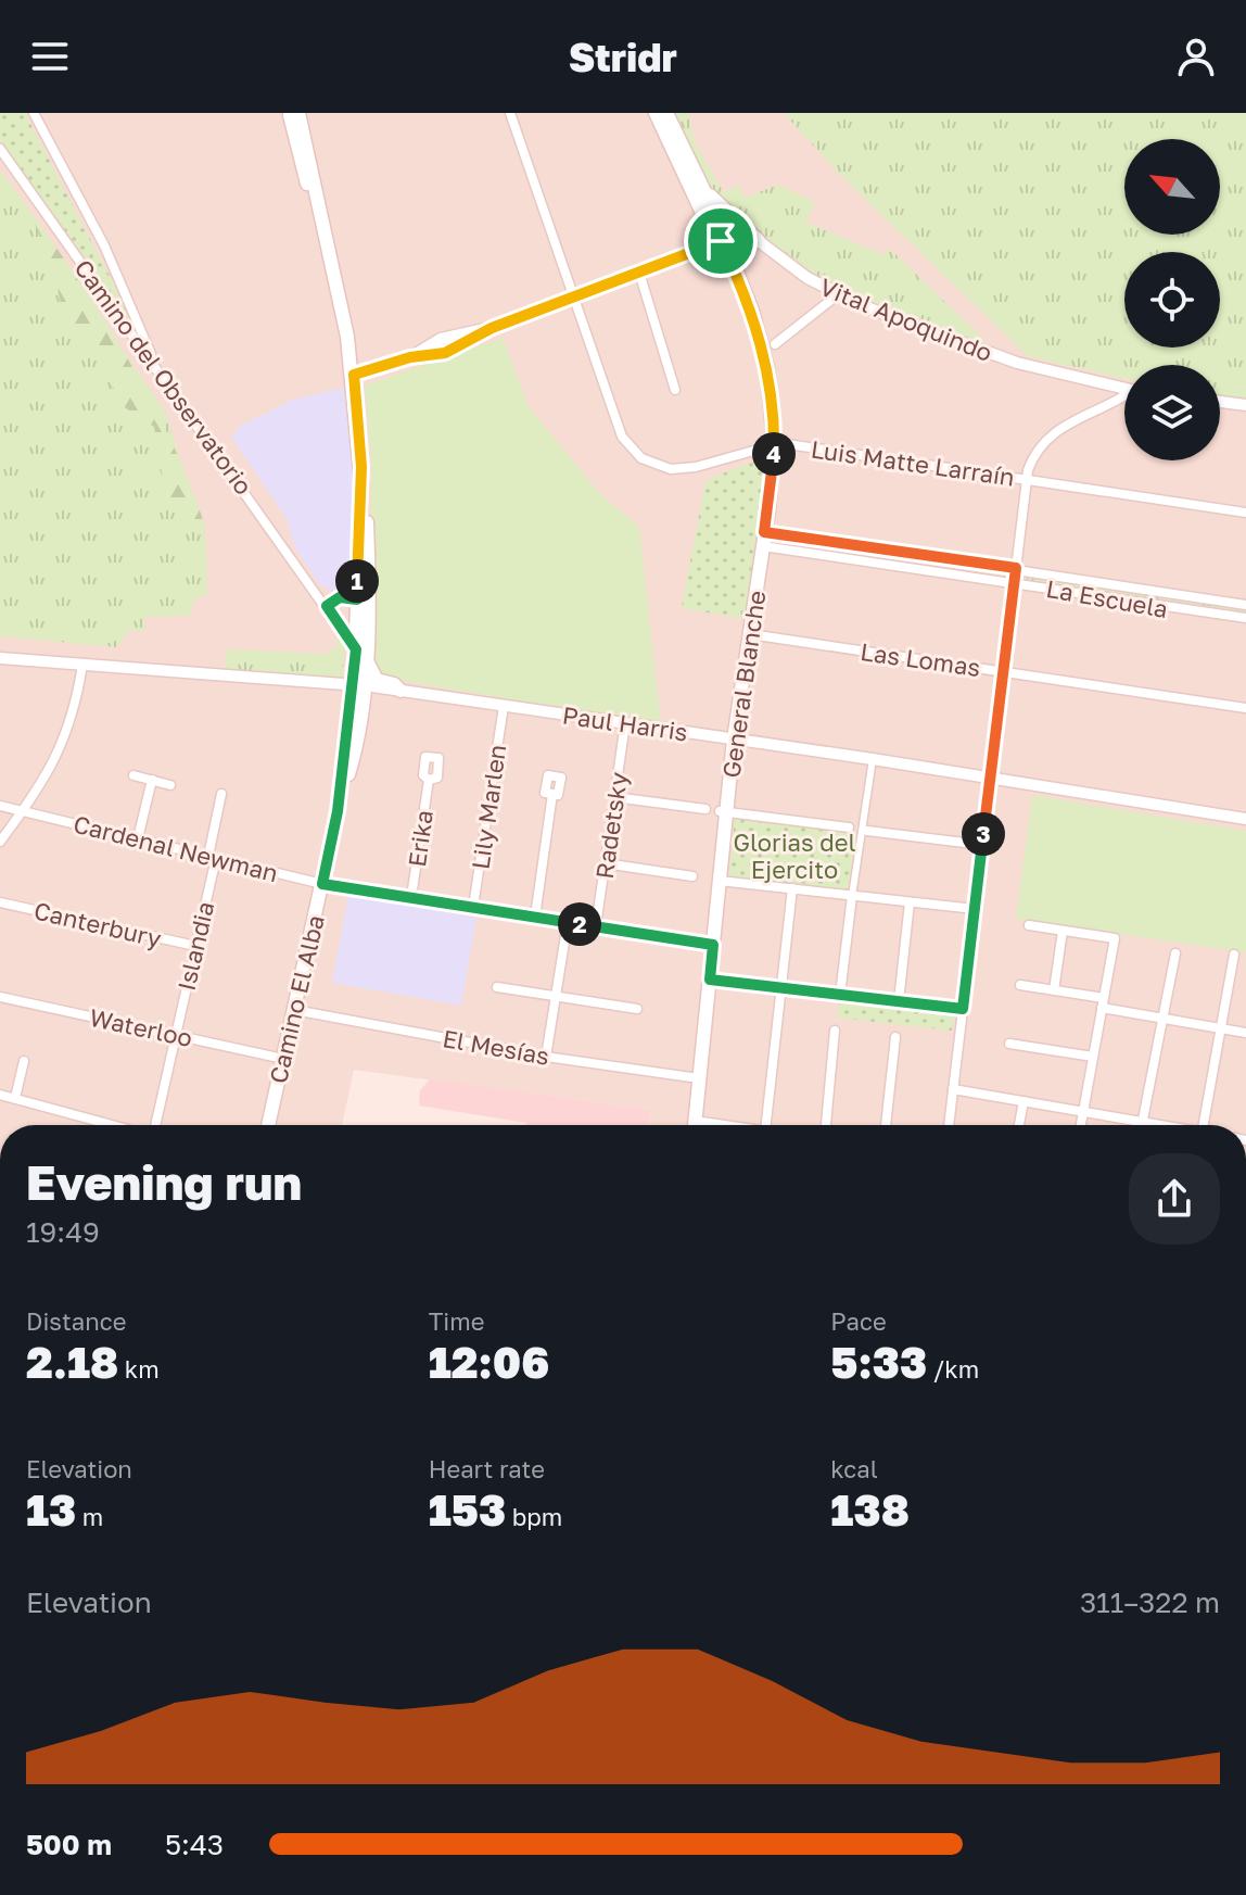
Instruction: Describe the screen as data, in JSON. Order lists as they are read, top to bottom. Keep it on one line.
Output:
{"streets":{"main road":["General Blanche","Camino El Alba"],"street":["Vital Apoquindo","Camino del Observatorio","Luis Matte Larraín","La Escuela","Las Lomas","Paul Harris","Lily Marlen","Radetsky","Erika","Cardenal Newman","Canterbury","Islandia","Waterloo","El Mesías"]},"crossings":[["Camino del Observatorio","Camino El Alba"],["Luis Matte Larraín","General Blanche"],["La Escuela","General Blanche"],["Las Lomas","General Blanche"],["General Blanche","Paul Harris"],["General Blanche","Cardenal Newman"],["General Blanche","El Mesías"],["Paul Harris","Lily Marlen"],["Paul Harris","Radetsky"],["Paul Harris","Camino El Alba"],["Lily Marlen","Cardenal Newman"],["Radetsky","Cardenal Newman"],["Erika","Cardenal Newman"],["Cardenal Newman","Islandia"],["Cardenal Newman","Camino El Alba"],["Canterbury","Islandia"],["Islandia","Waterloo"],["Camino El Alba","Waterloo"],["Camino El Alba","El Mesías"]],"parks":["Glorias del Ejercito"],"north":"top left","page":{"header":"Stridr","pins":["4","1","3","2"],"heading":["Evening run","19:49"],"stats":[["Distance","2.18 km"],["Time","12:06"],["Pace","5:33 /km"],["Elevation","13 m"],["Heart rate","153 bpm"],["kcal","138"]],"chart":["Elevation","311–322 m"],"list":[{"name":"500 m","note":"5:43"}]}}
